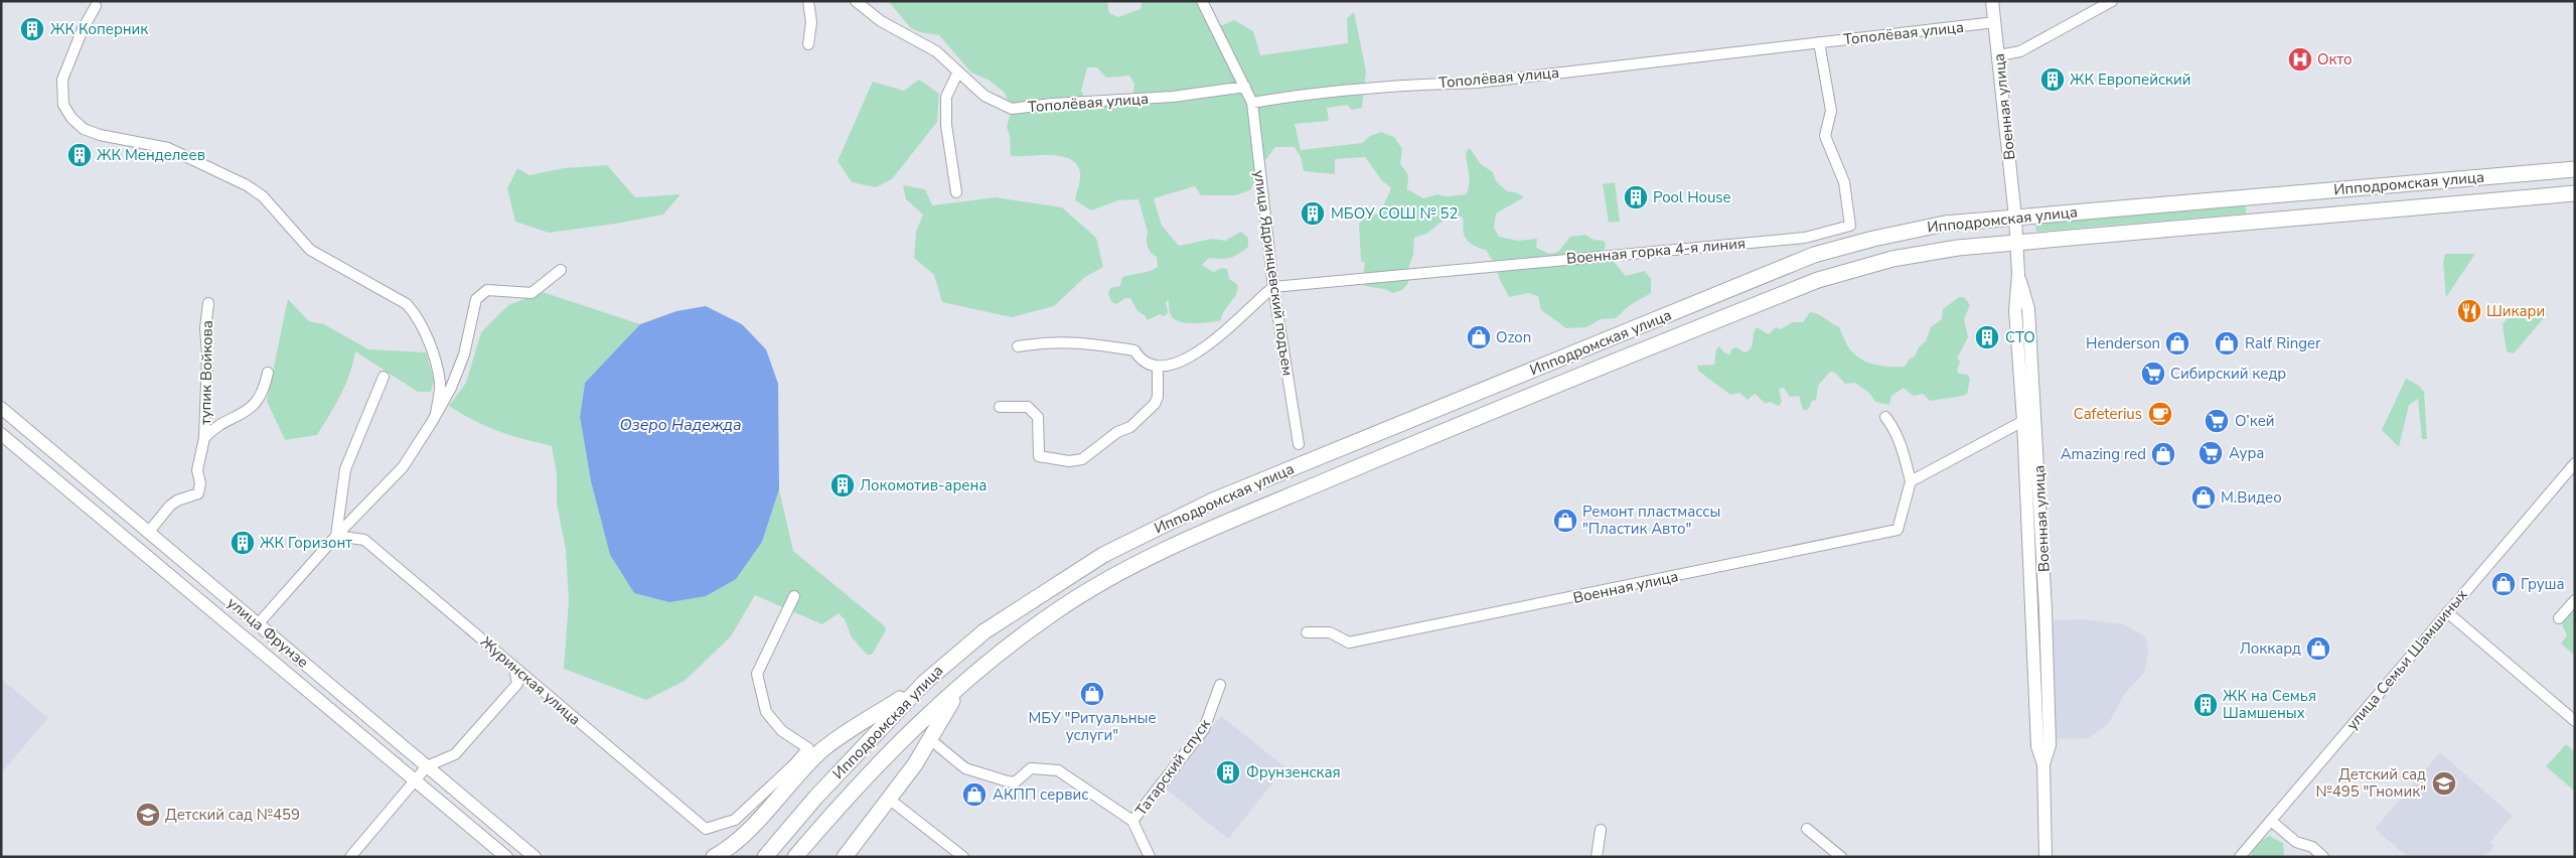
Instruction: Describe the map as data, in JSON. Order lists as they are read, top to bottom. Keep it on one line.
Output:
{"streets":{"highway":["Ипподромская улица"],"main road":["Военная улица","улица Фрунзе"],"street":["Тополёвая улица","Военная горка 4-я линия","улица Ядринцевский подъем","тупик Войкова","улица Семьи Шамшиных","Журинская улица","Татарский спуск"]},"crossings":[["Тополёвая улица","Военная улица"],["Тополёвая улица","Военная горка 4-я линия"],["Тополёвая улица","улица Ядринцевский подъем"],["Военная улица","Ипподромская улица"],["Военная горка 4-я линия","улица Ядринцевский подъем"]],"water":["Озеро Надежда"],"places":{"building":["ЖК Коперник","ЖК Европейский","ЖК Менделеев","Pool House","МБОУ СОШ № 52","СТО","Локомотив-арена","ЖК Горизонт","ЖК на Семья Шамшеных","Фрунзенская"],"hospital":["Окто"],"restaurant":["Шикари"],"shop":["Ozon","Henderson","Ralf Ringer","Amazing red","М.Видео","Ремонт пластмассы \"Пластик Авто\"","Груша","Локкард","МБУ \"Ритуальные услуги\"","АКПП сервис"],"supermarket":["Сибирский кедр","О’кей","Аура"],"cafe":["Cafeterius"],"school or university":["Детский сад №495 \"Гномик\"","Детский сад №459"]}}
